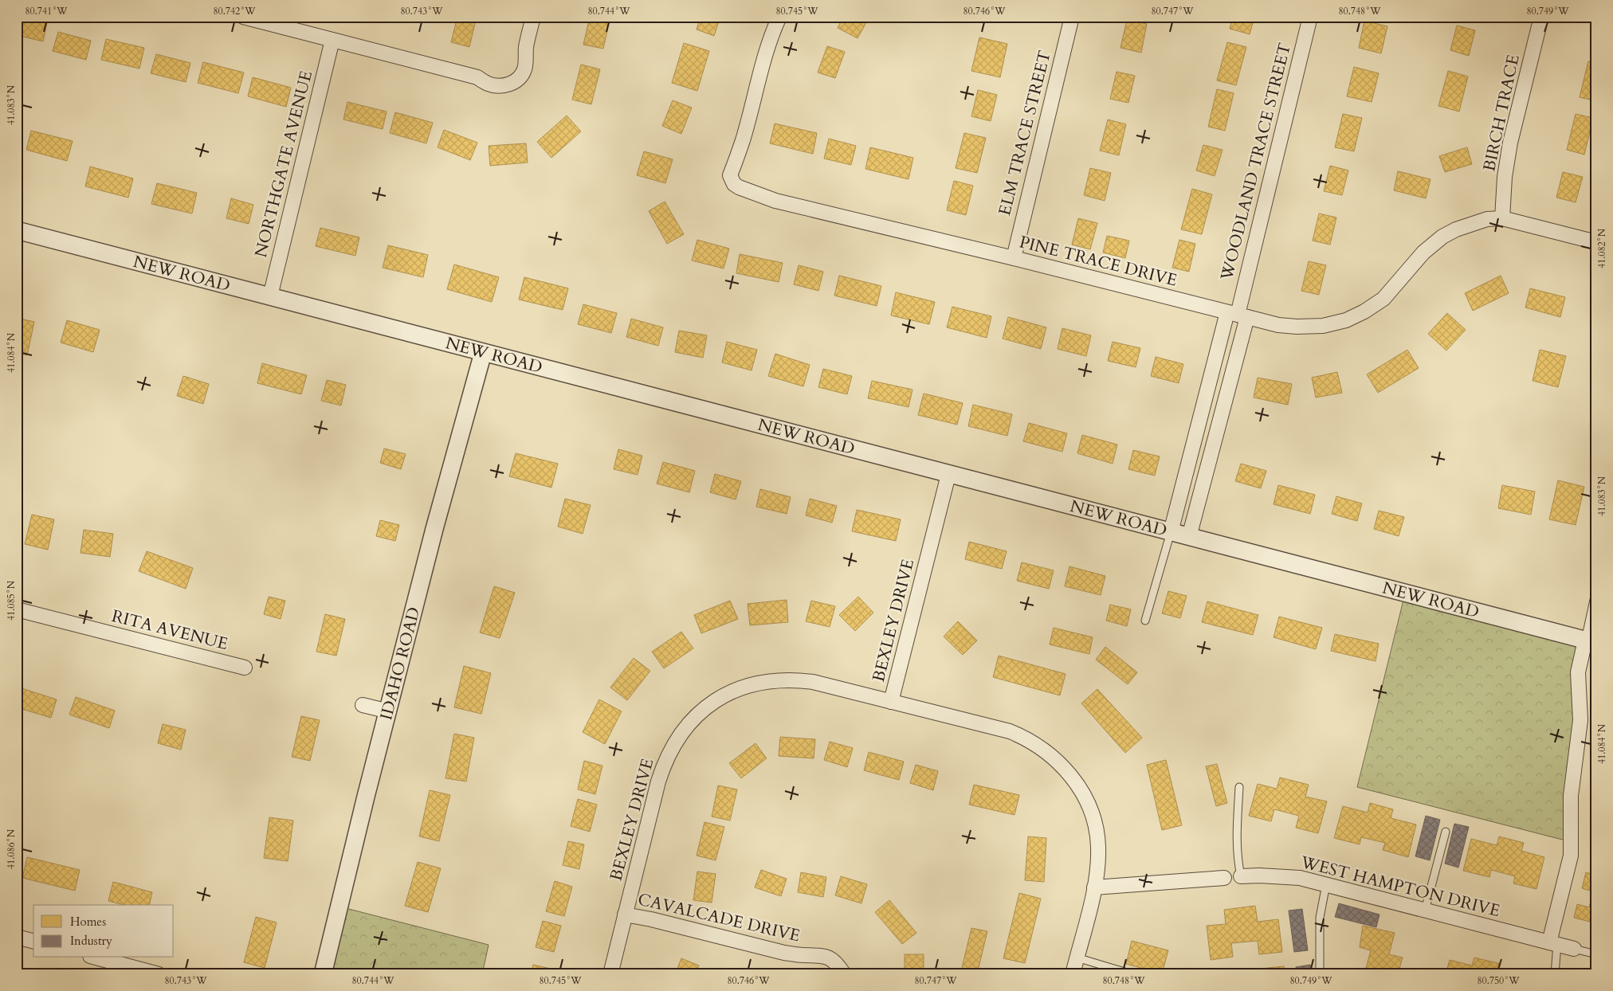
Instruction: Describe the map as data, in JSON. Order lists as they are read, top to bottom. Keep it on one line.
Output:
{"streets":{"street":["BIRCH TRACE","ELM TRACE STREET","WOODLAND TRACE STREET","NORTHGATE AVENUE","PINE TRACE DRIVE","NEW ROAD","BEXLEY DRIVE","RITA AVENUE","IDAHO ROAD","WEST HAMPTON DRIVE","CAVALCADE DRIVE"]},"crossings":[["BIRCH TRACE","PINE TRACE DRIVE"],["ELM TRACE STREET","PINE TRACE DRIVE"],["WOODLAND TRACE STREET","PINE TRACE DRIVE"],["WOODLAND TRACE STREET","NEW ROAD"],["NORTHGATE AVENUE","NEW ROAD"],["NEW ROAD","BEXLEY DRIVE"],["NEW ROAD","IDAHO ROAD"],["BEXLEY DRIVE","CAVALCADE DRIVE"]],"legend":["Homes","Industry"],"coordinates":["80.741°W","80.742°W","80.743°W","80.744°W","80.745°W","80.746°W","80.747°W","80.748°W","80.749°W","41.083°N","41.082°N","41.084°N","41.085°N","41.086°N","80.750°W"]}
